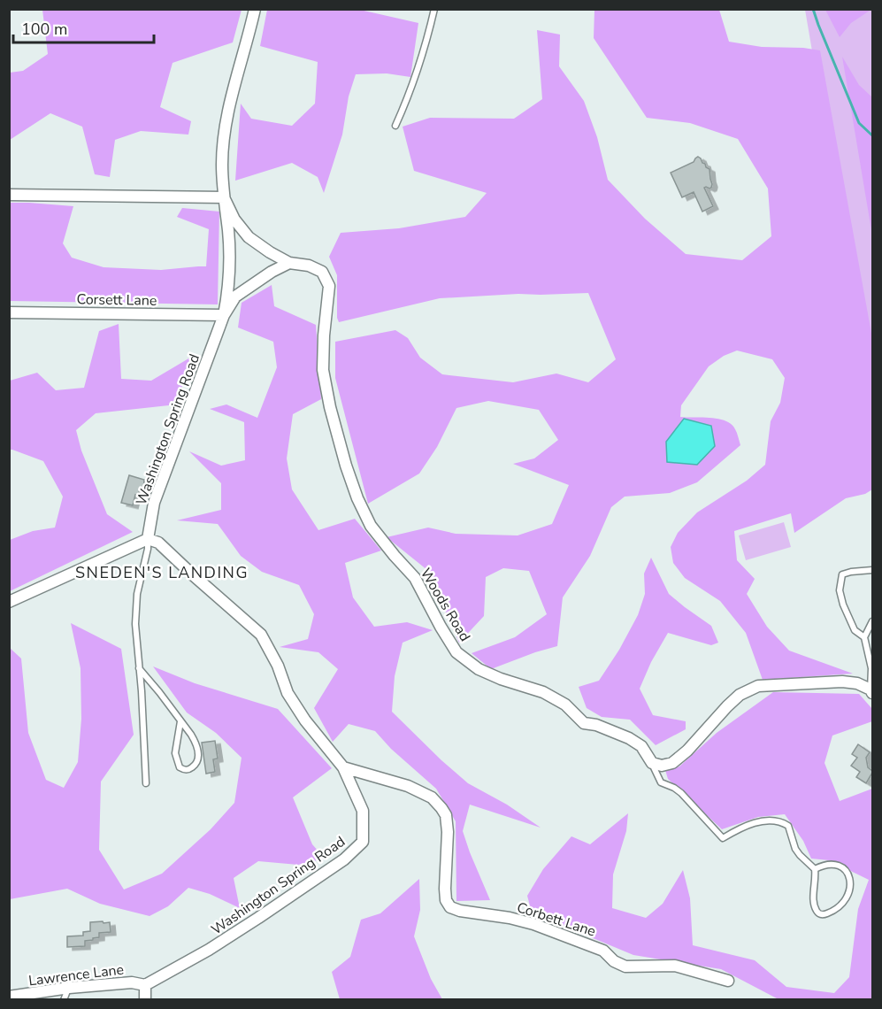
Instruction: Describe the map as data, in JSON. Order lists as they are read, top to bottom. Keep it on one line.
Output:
{"streets":{"street":["Corsett Lane","Washington Spring Road","Woods Road","Corbett Lane","Lawrence Lane"]},"crossings":[["Corsett Lane","Washington Spring Road"],["Washington Spring Road","Woods Road"],["Washington Spring Road","Corbett Lane"],["Washington Spring Road","Lawrence Lane"]],"districts":["SNEDEN'S LANDING"],"scale_bar":"100 m"}
